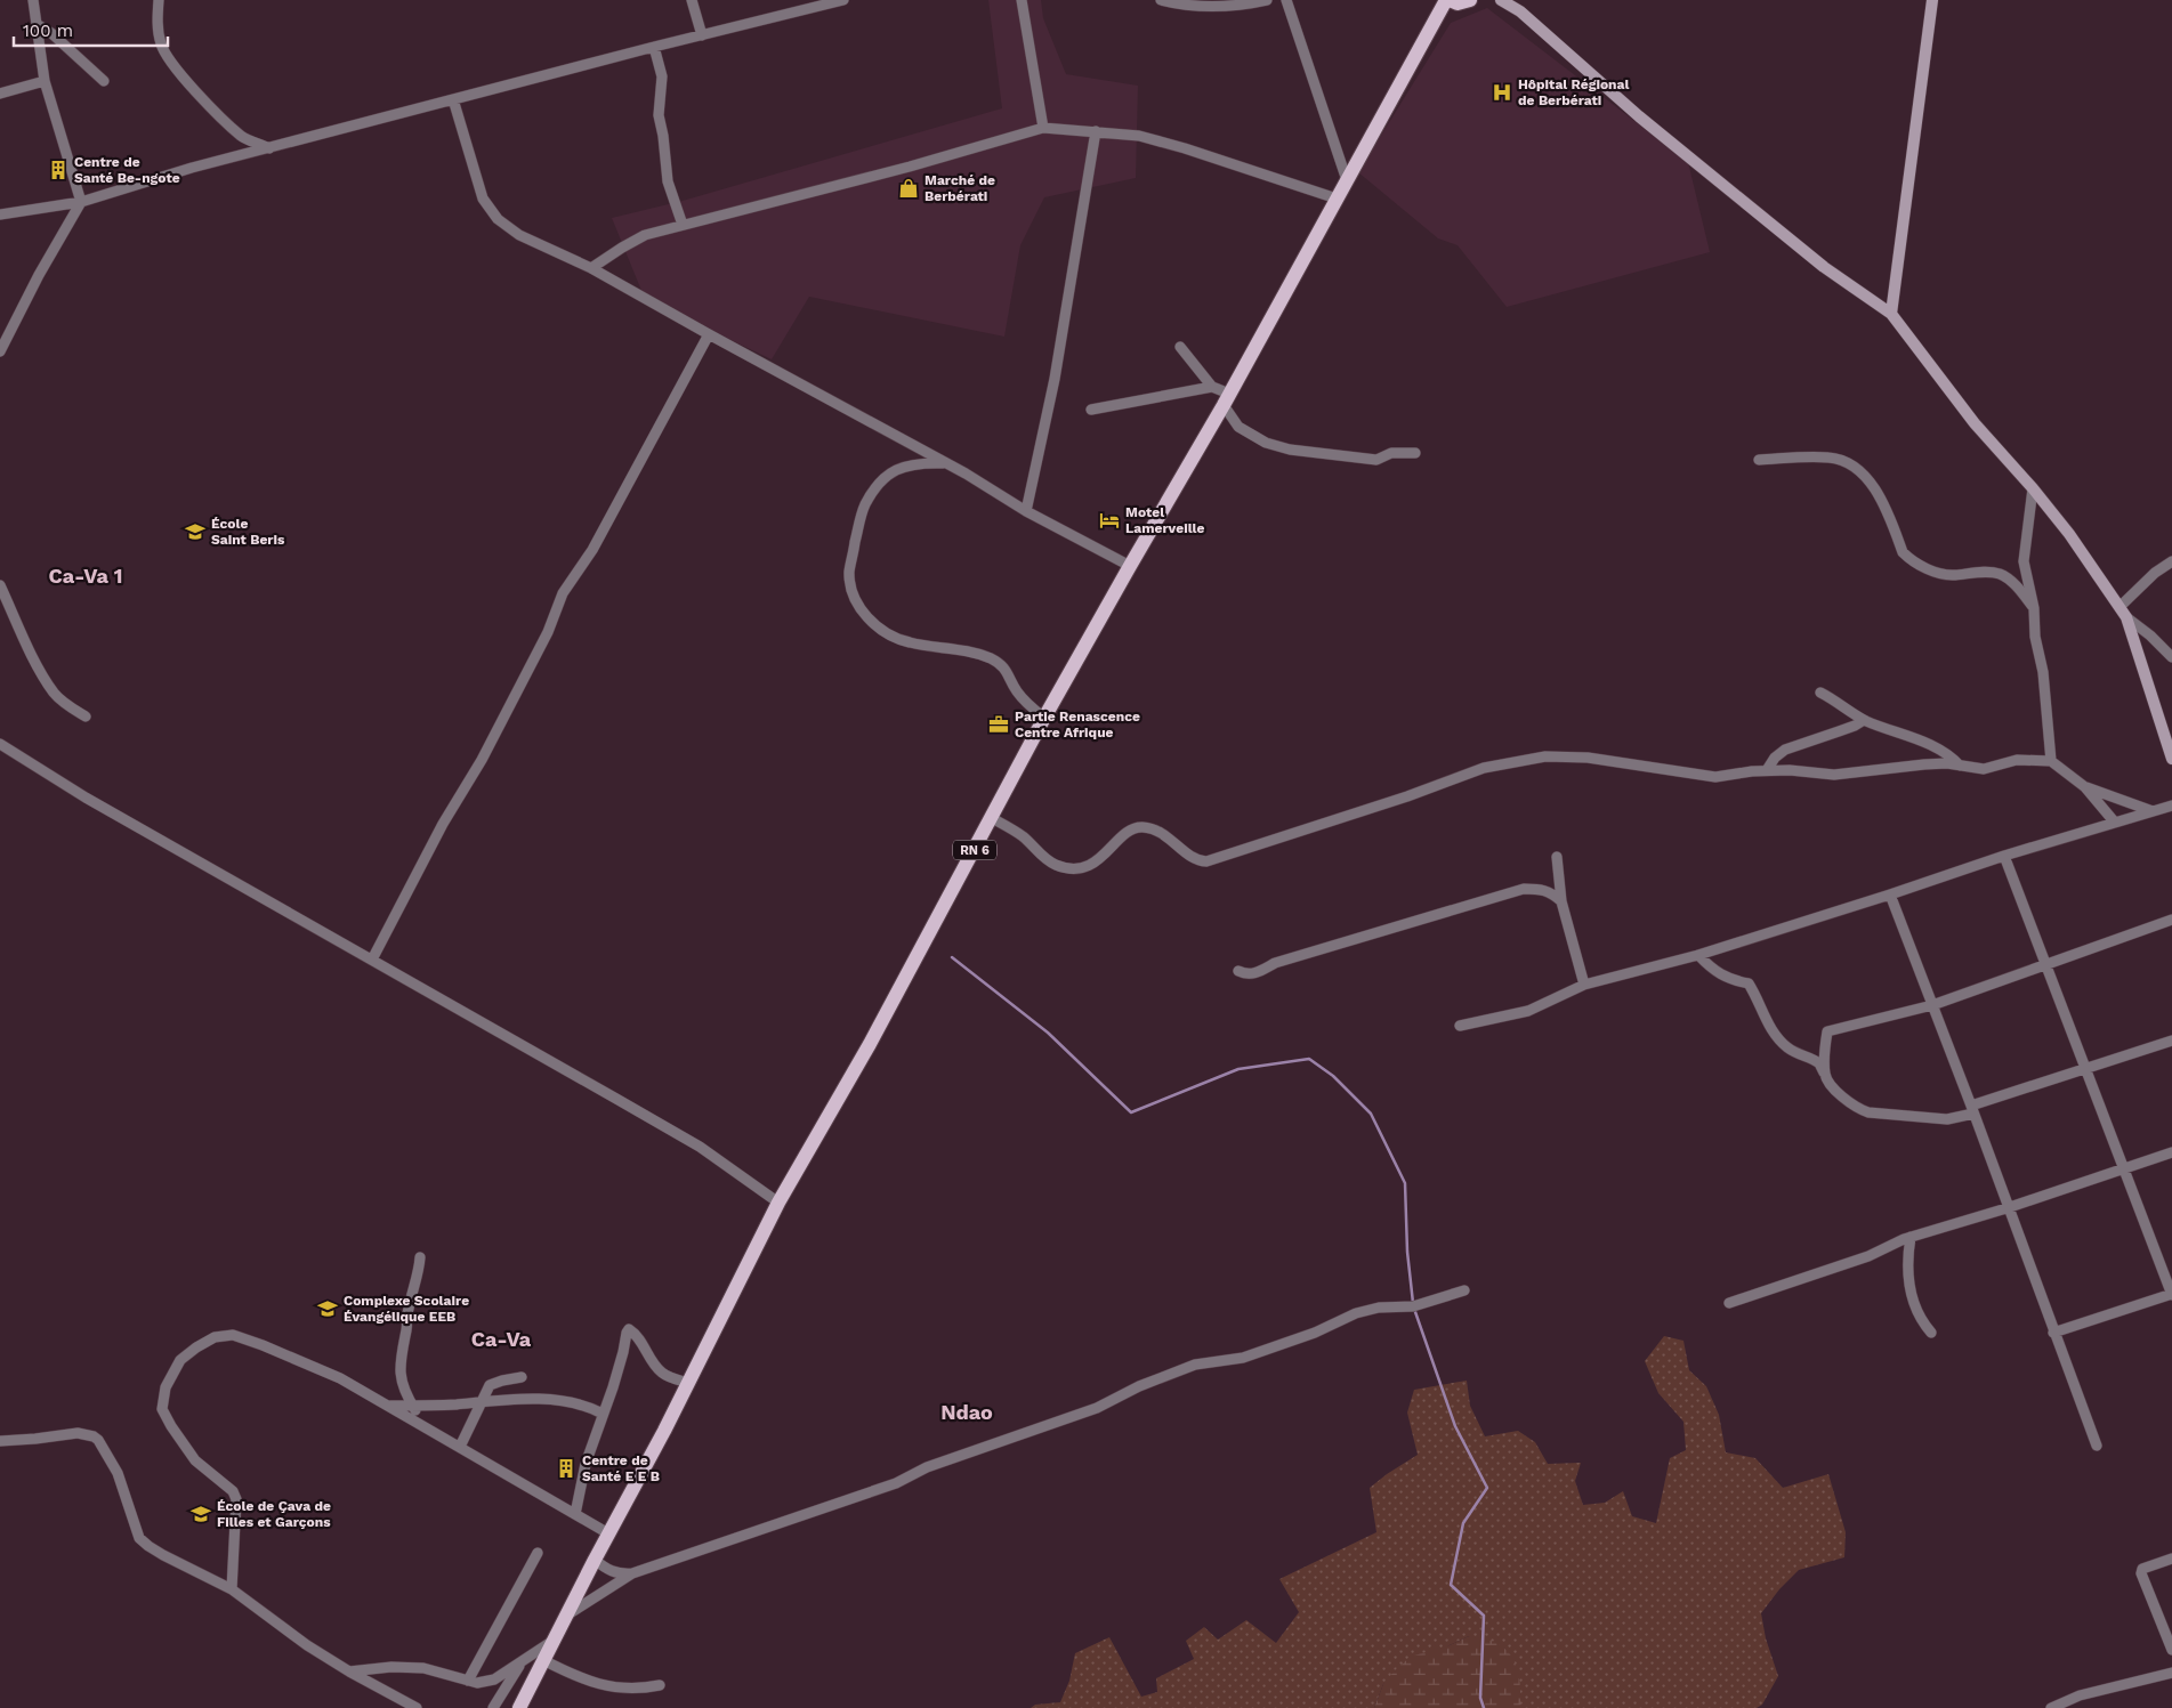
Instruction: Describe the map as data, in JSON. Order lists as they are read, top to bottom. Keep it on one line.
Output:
{"streets":{"main road":["RN 6"]},"districts":["Ca-Va 1","Ca-Va","Ndao"],"places":{"hospital":["Hôpital Régional de Berbérati"],"building":["Centre de Santé Be-ngote","Centre de Santé E E B"],"shop":["Marché de Berbérati"],"hotel":["Motel Lamerveille"],"school or university":["École Saint Beris","Complexe Scolaire Évangélique EEB","École de Çava de Filles et Garçons"],"office":["Partie Renascence Centre Afrique"]},"scale_bar":"100 m"}
